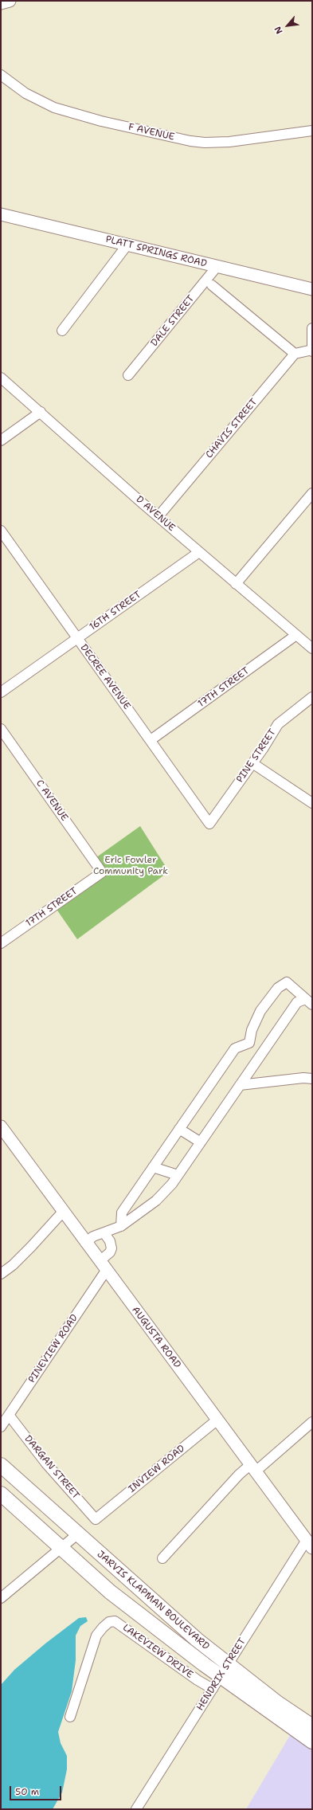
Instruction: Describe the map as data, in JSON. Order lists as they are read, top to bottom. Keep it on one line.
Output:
{"streets":{"highway":["JARVIS KLAPMAN BOULEVARD"],"main road":["PLATT SPRINGS ROAD","AUGUSTA ROAD"],"street":["F AVENUE","DALE STREET","CHAVIS STREET","D AVENUE","16TH STREET","DECREE AVENUE","17TH STREET","PINE STREET","C AVENUE","PINEVIEW ROAD","DARGAN STREET","INVIEW ROAD","LAKEVIEW DRIVE","HENDRIX STREET"]},"crossings":[["PLATT SPRINGS ROAD","DALE STREET"],["CHAVIS STREET","D AVENUE"],["D AVENUE","16TH STREET"],["D AVENUE","17TH STREET"],["16TH STREET","DECREE AVENUE"],["DECREE AVENUE","17TH STREET"],["DECREE AVENUE","PINE STREET"],["17TH STREET","C AVENUE"],["AUGUSTA ROAD","PINEVIEW ROAD"],["AUGUSTA ROAD","INVIEW ROAD"],["AUGUSTA ROAD","HENDRIX STREET"],["PINEVIEW ROAD","DARGAN STREET"],["DARGAN STREET","INVIEW ROAD"],["JARVIS KLAPMAN BOULEVARD","HENDRIX STREET"],["LAKEVIEW DRIVE","HENDRIX STREET"]],"parks":["Eric Fowler Community Park"],"scale_bar":"50 m","north":"bottom left"}
